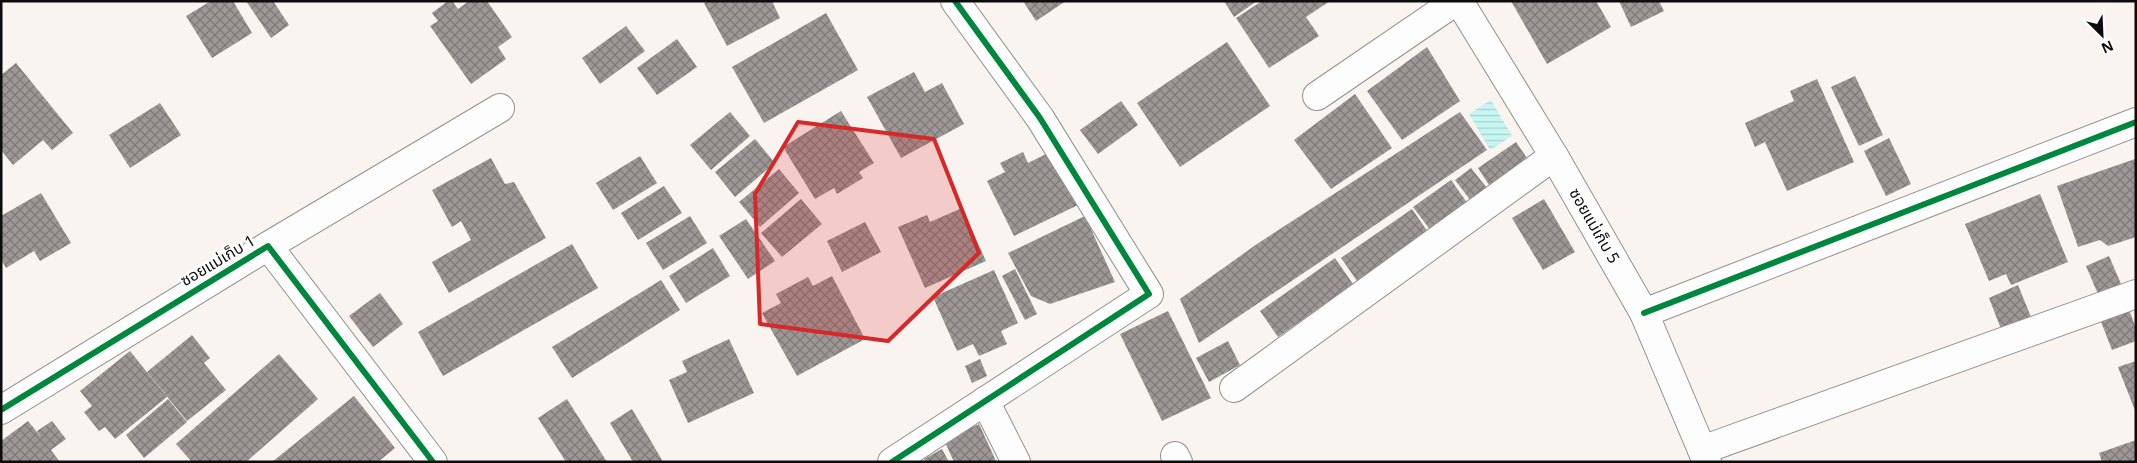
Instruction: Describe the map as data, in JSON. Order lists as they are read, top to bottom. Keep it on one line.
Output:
{"streets":{"street":["ซอยแม่เก็บ 5","ซอยแม่เก็บ 1"]},"north":"bottom right"}
